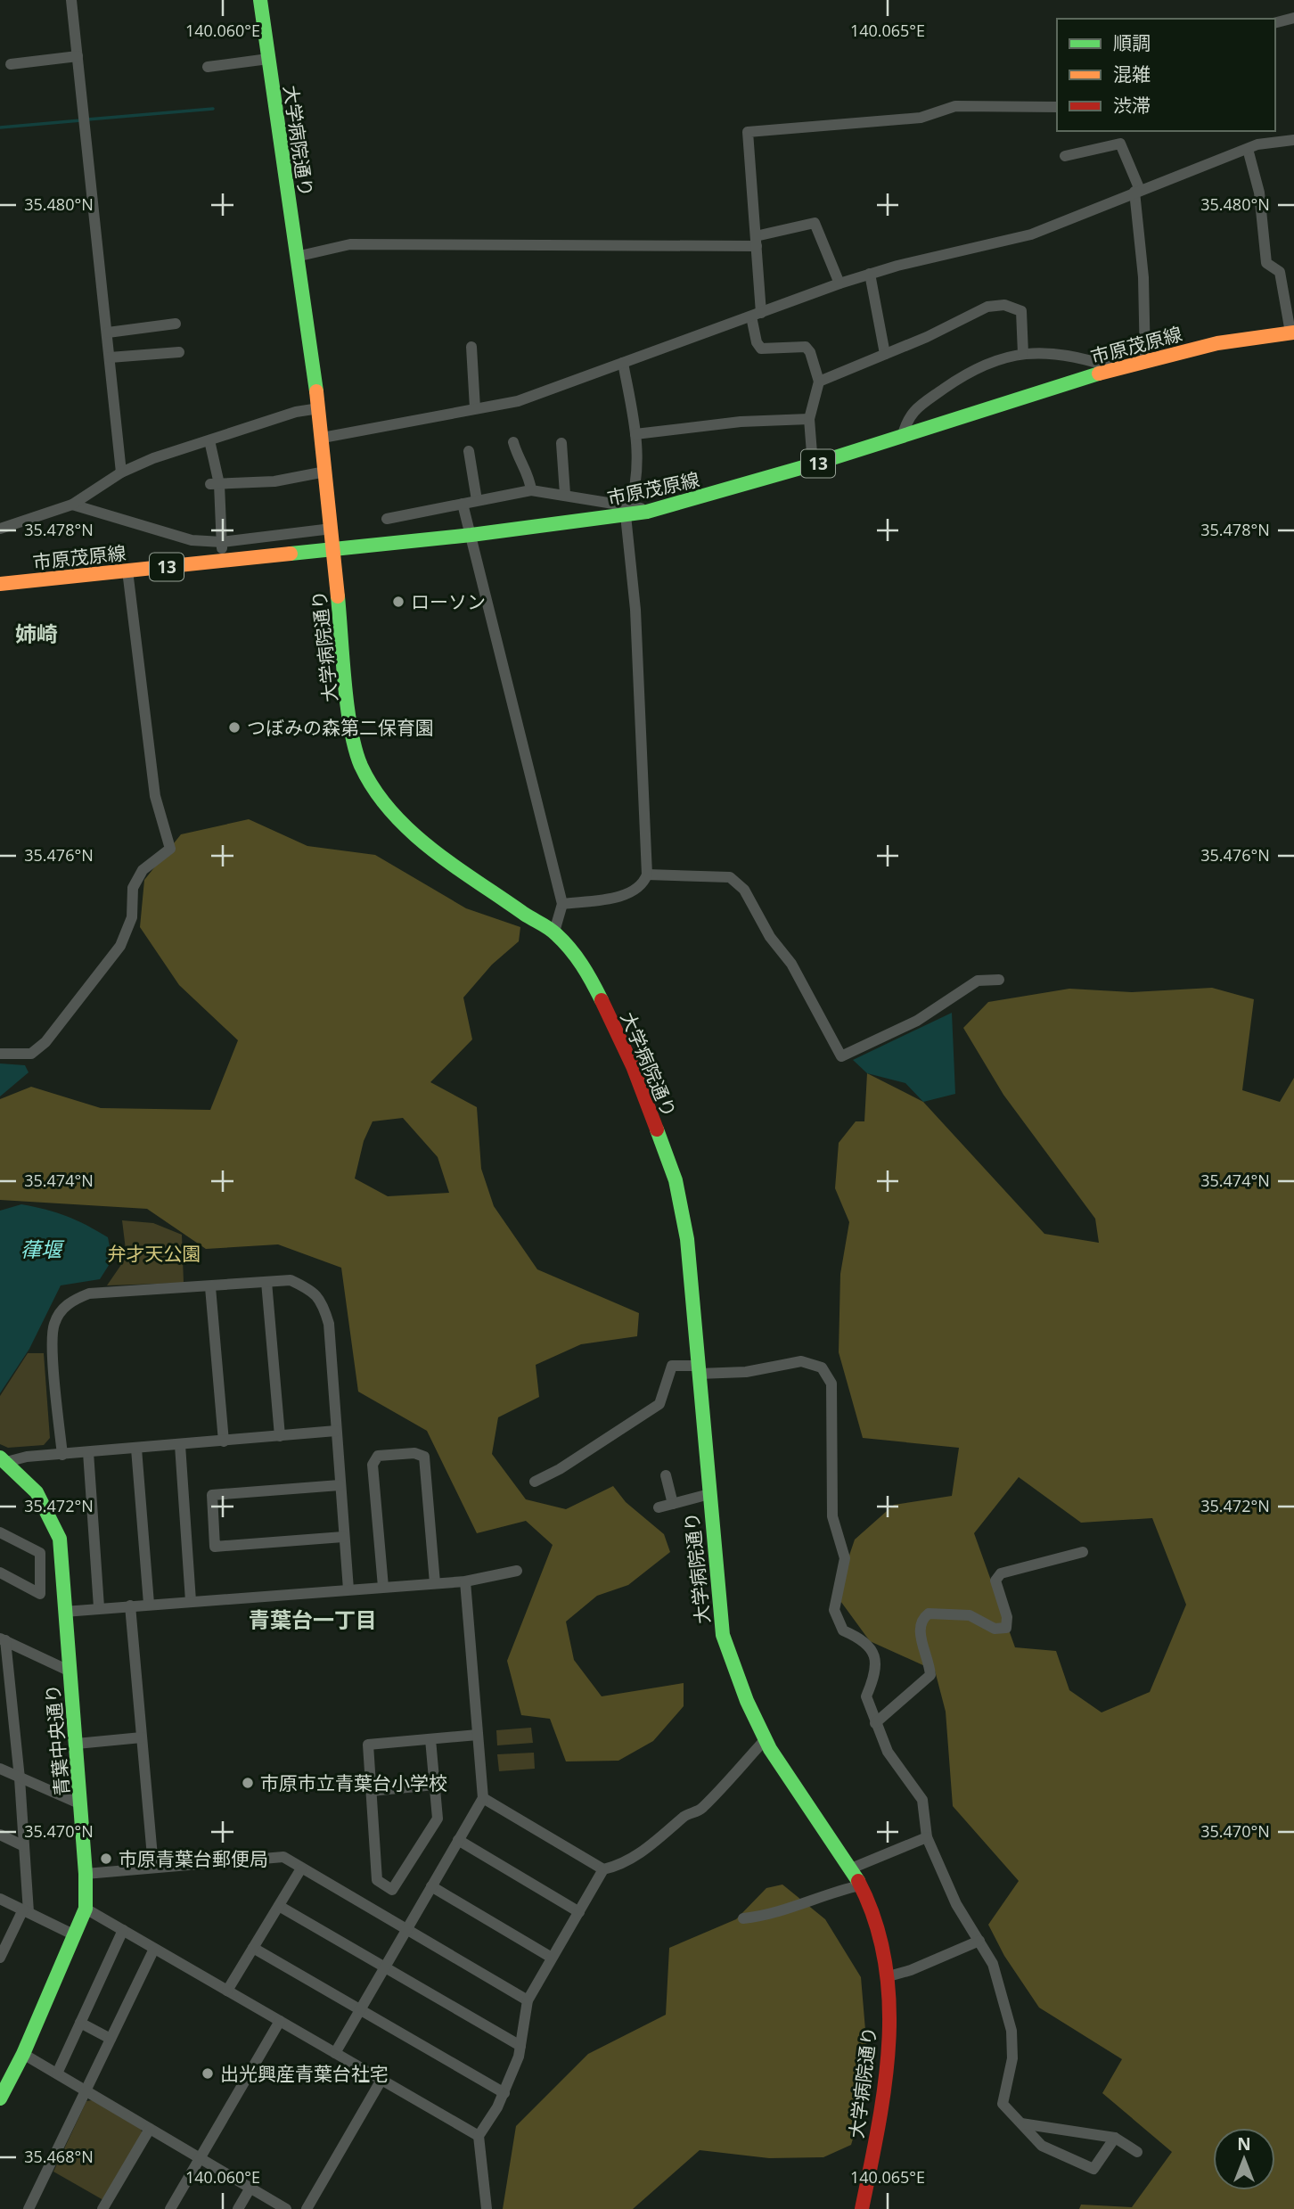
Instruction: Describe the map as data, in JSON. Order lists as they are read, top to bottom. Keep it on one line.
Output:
{"streets":{"street":["大学病院通り","市原茂原線","13","青葉中央通り"]},"crossings":[["大学病院通り","市原茂原線"]],"districts":["姉崎","青葉台一丁目"],"water":["葎堰"],"parks":["弁才天公園"],"places":["ローソン","つぼみの森第二保育園","市原市立青葉台小学校","市原青葉台郵便局","出光興産青葉台社宅"],"legend":["順調","混雑","渋滞"],"north":"top","coordinates":["140.060°E","140.065°E","35.480°N","35.478°N","35.476°N","35.474°N","35.472°N","35.470°N","35.468°N"]}
